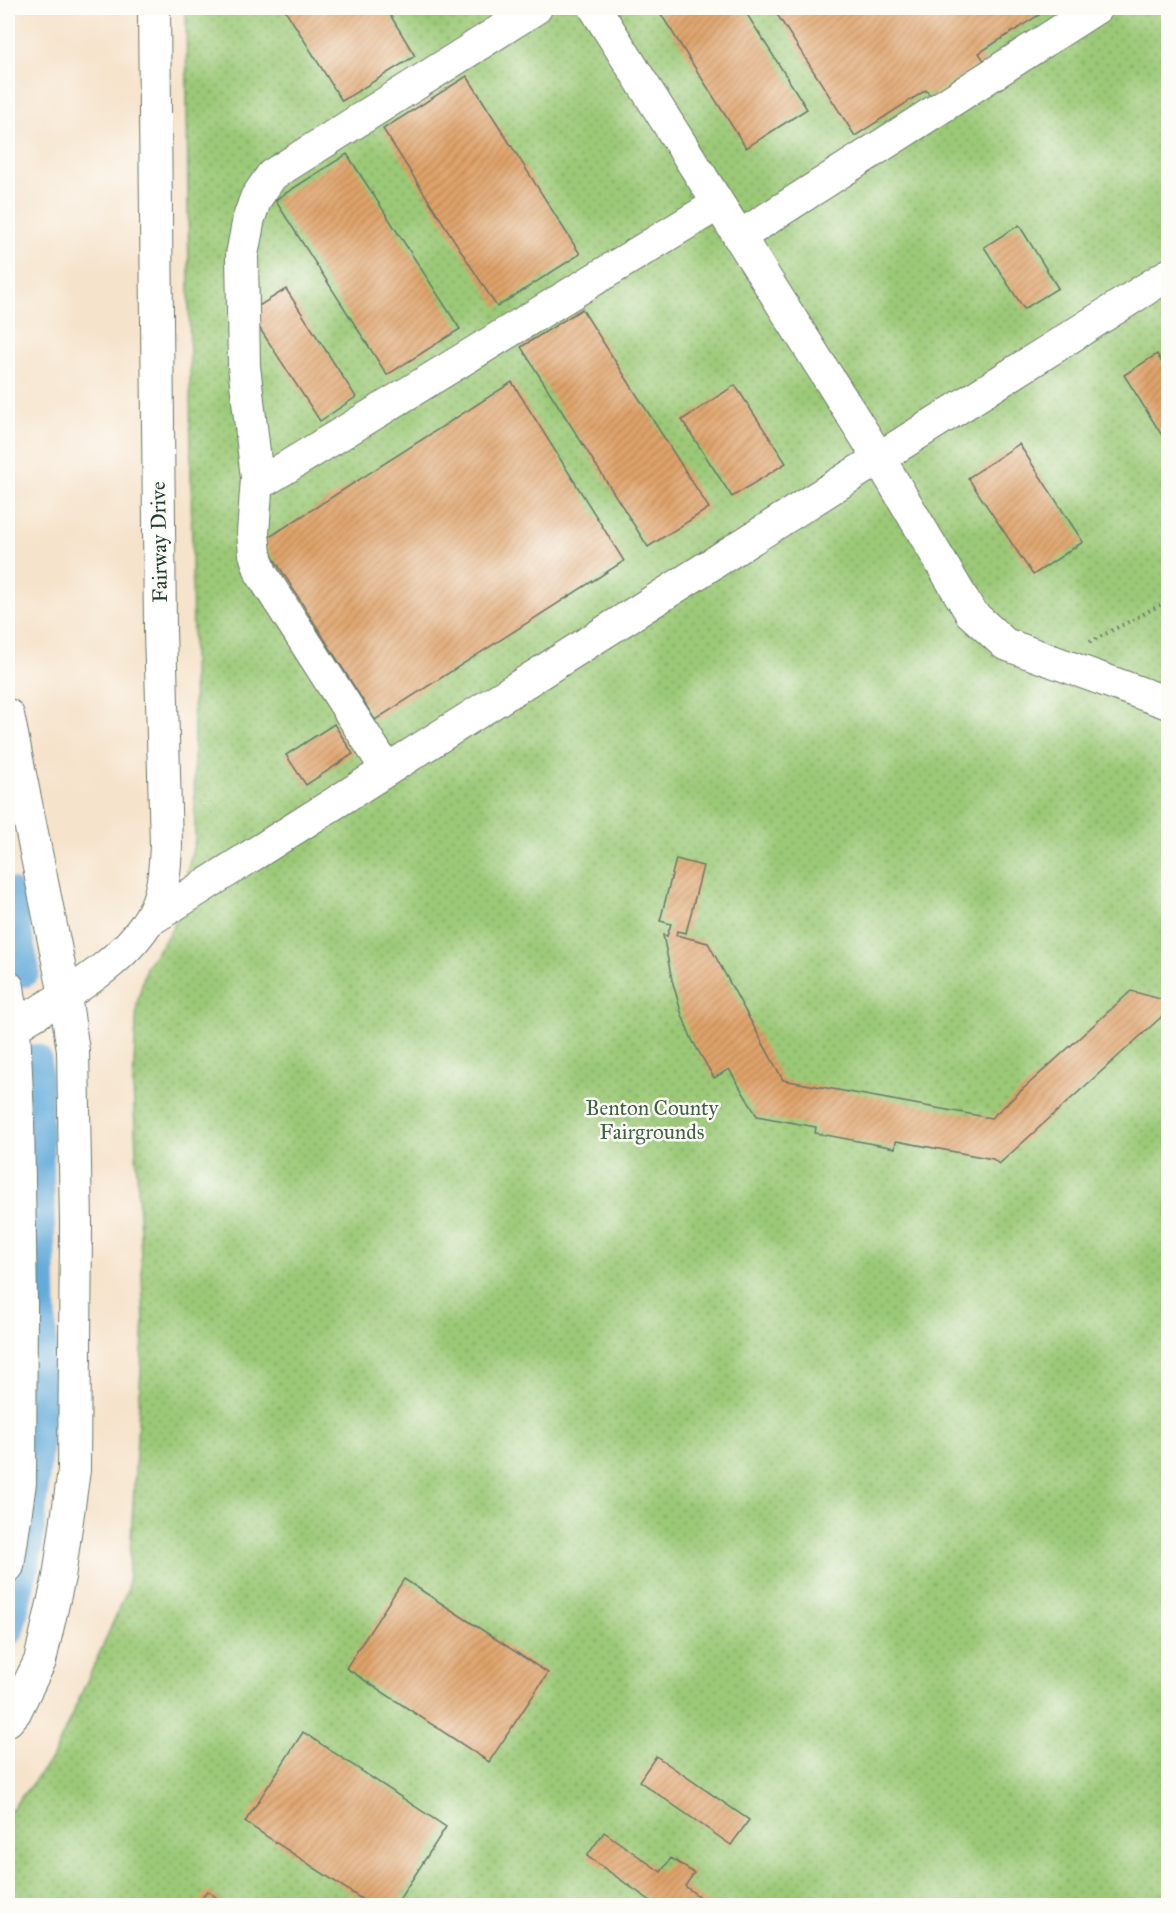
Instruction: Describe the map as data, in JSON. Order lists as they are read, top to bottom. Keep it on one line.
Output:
{"streets":{"street":["Fairway Drive"]},"parks":["Benton County Fairgrounds"]}
